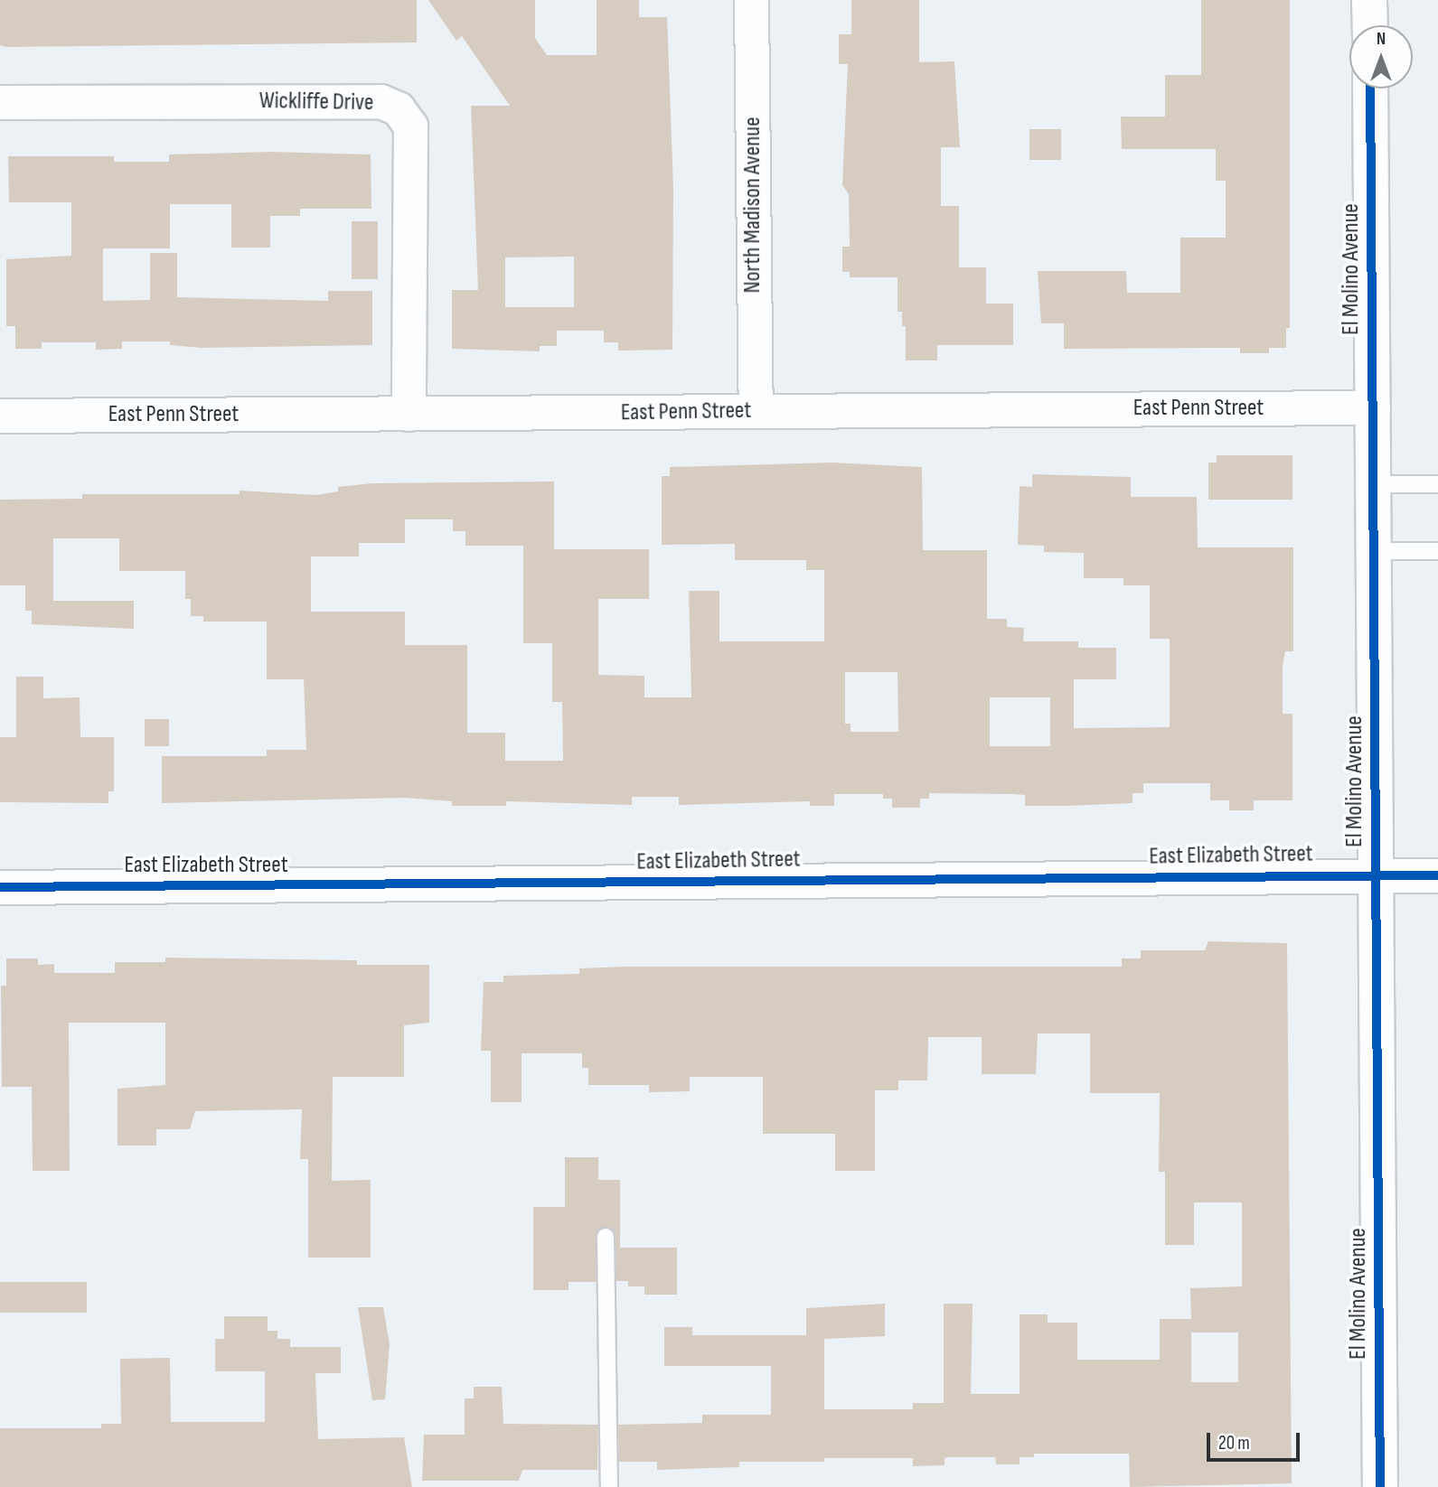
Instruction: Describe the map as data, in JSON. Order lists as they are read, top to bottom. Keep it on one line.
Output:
{"streets":{"street":["Wickliffe Drive","North Madison Avenue","El Molino Avenue","East Penn Street","East Elizabeth Street"]},"crossings":[["Wickliffe Drive","East Penn Street"],["North Madison Avenue","East Penn Street"],["El Molino Avenue","East Penn Street"],["El Molino Avenue","East Elizabeth Street"]],"scale_bar":"20 m","north":"top"}
